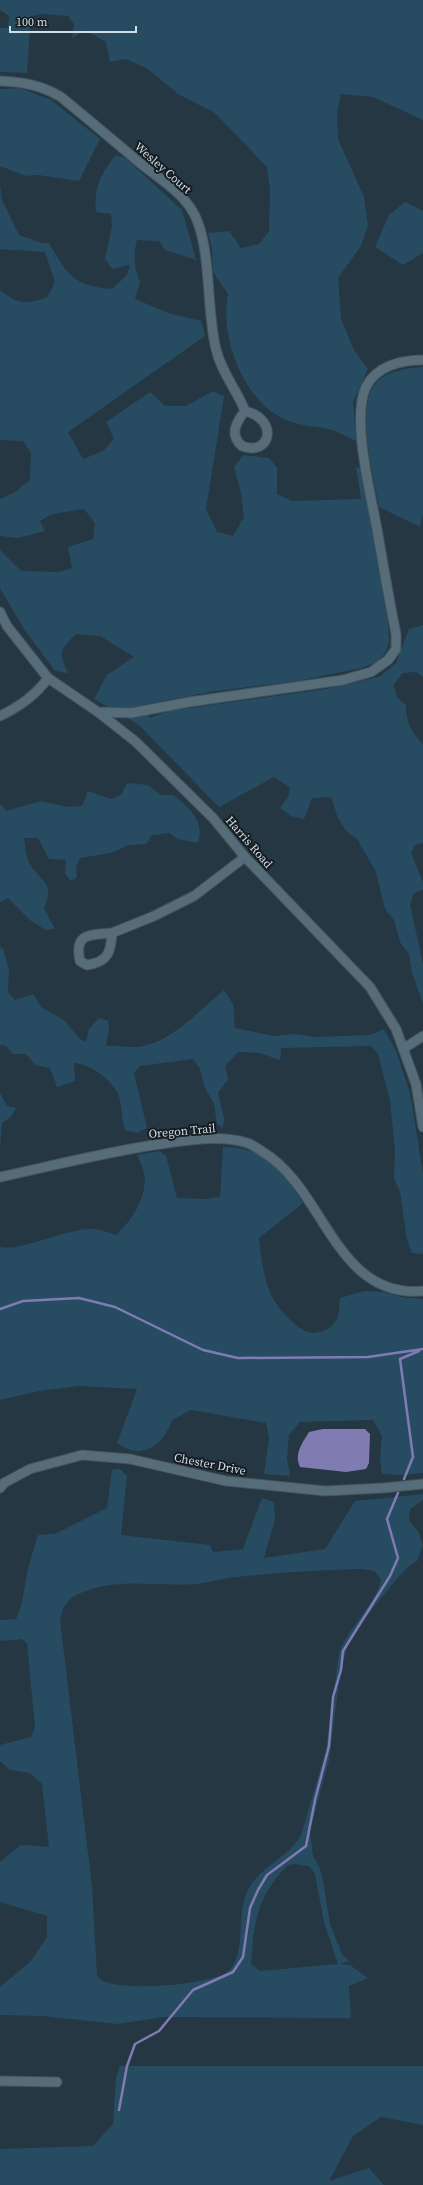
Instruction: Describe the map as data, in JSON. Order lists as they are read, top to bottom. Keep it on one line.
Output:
{"streets":{"street":["Wesley Court","Harris Road","Oregon Trail","Chester Drive"]},"scale_bar":"100 m"}
